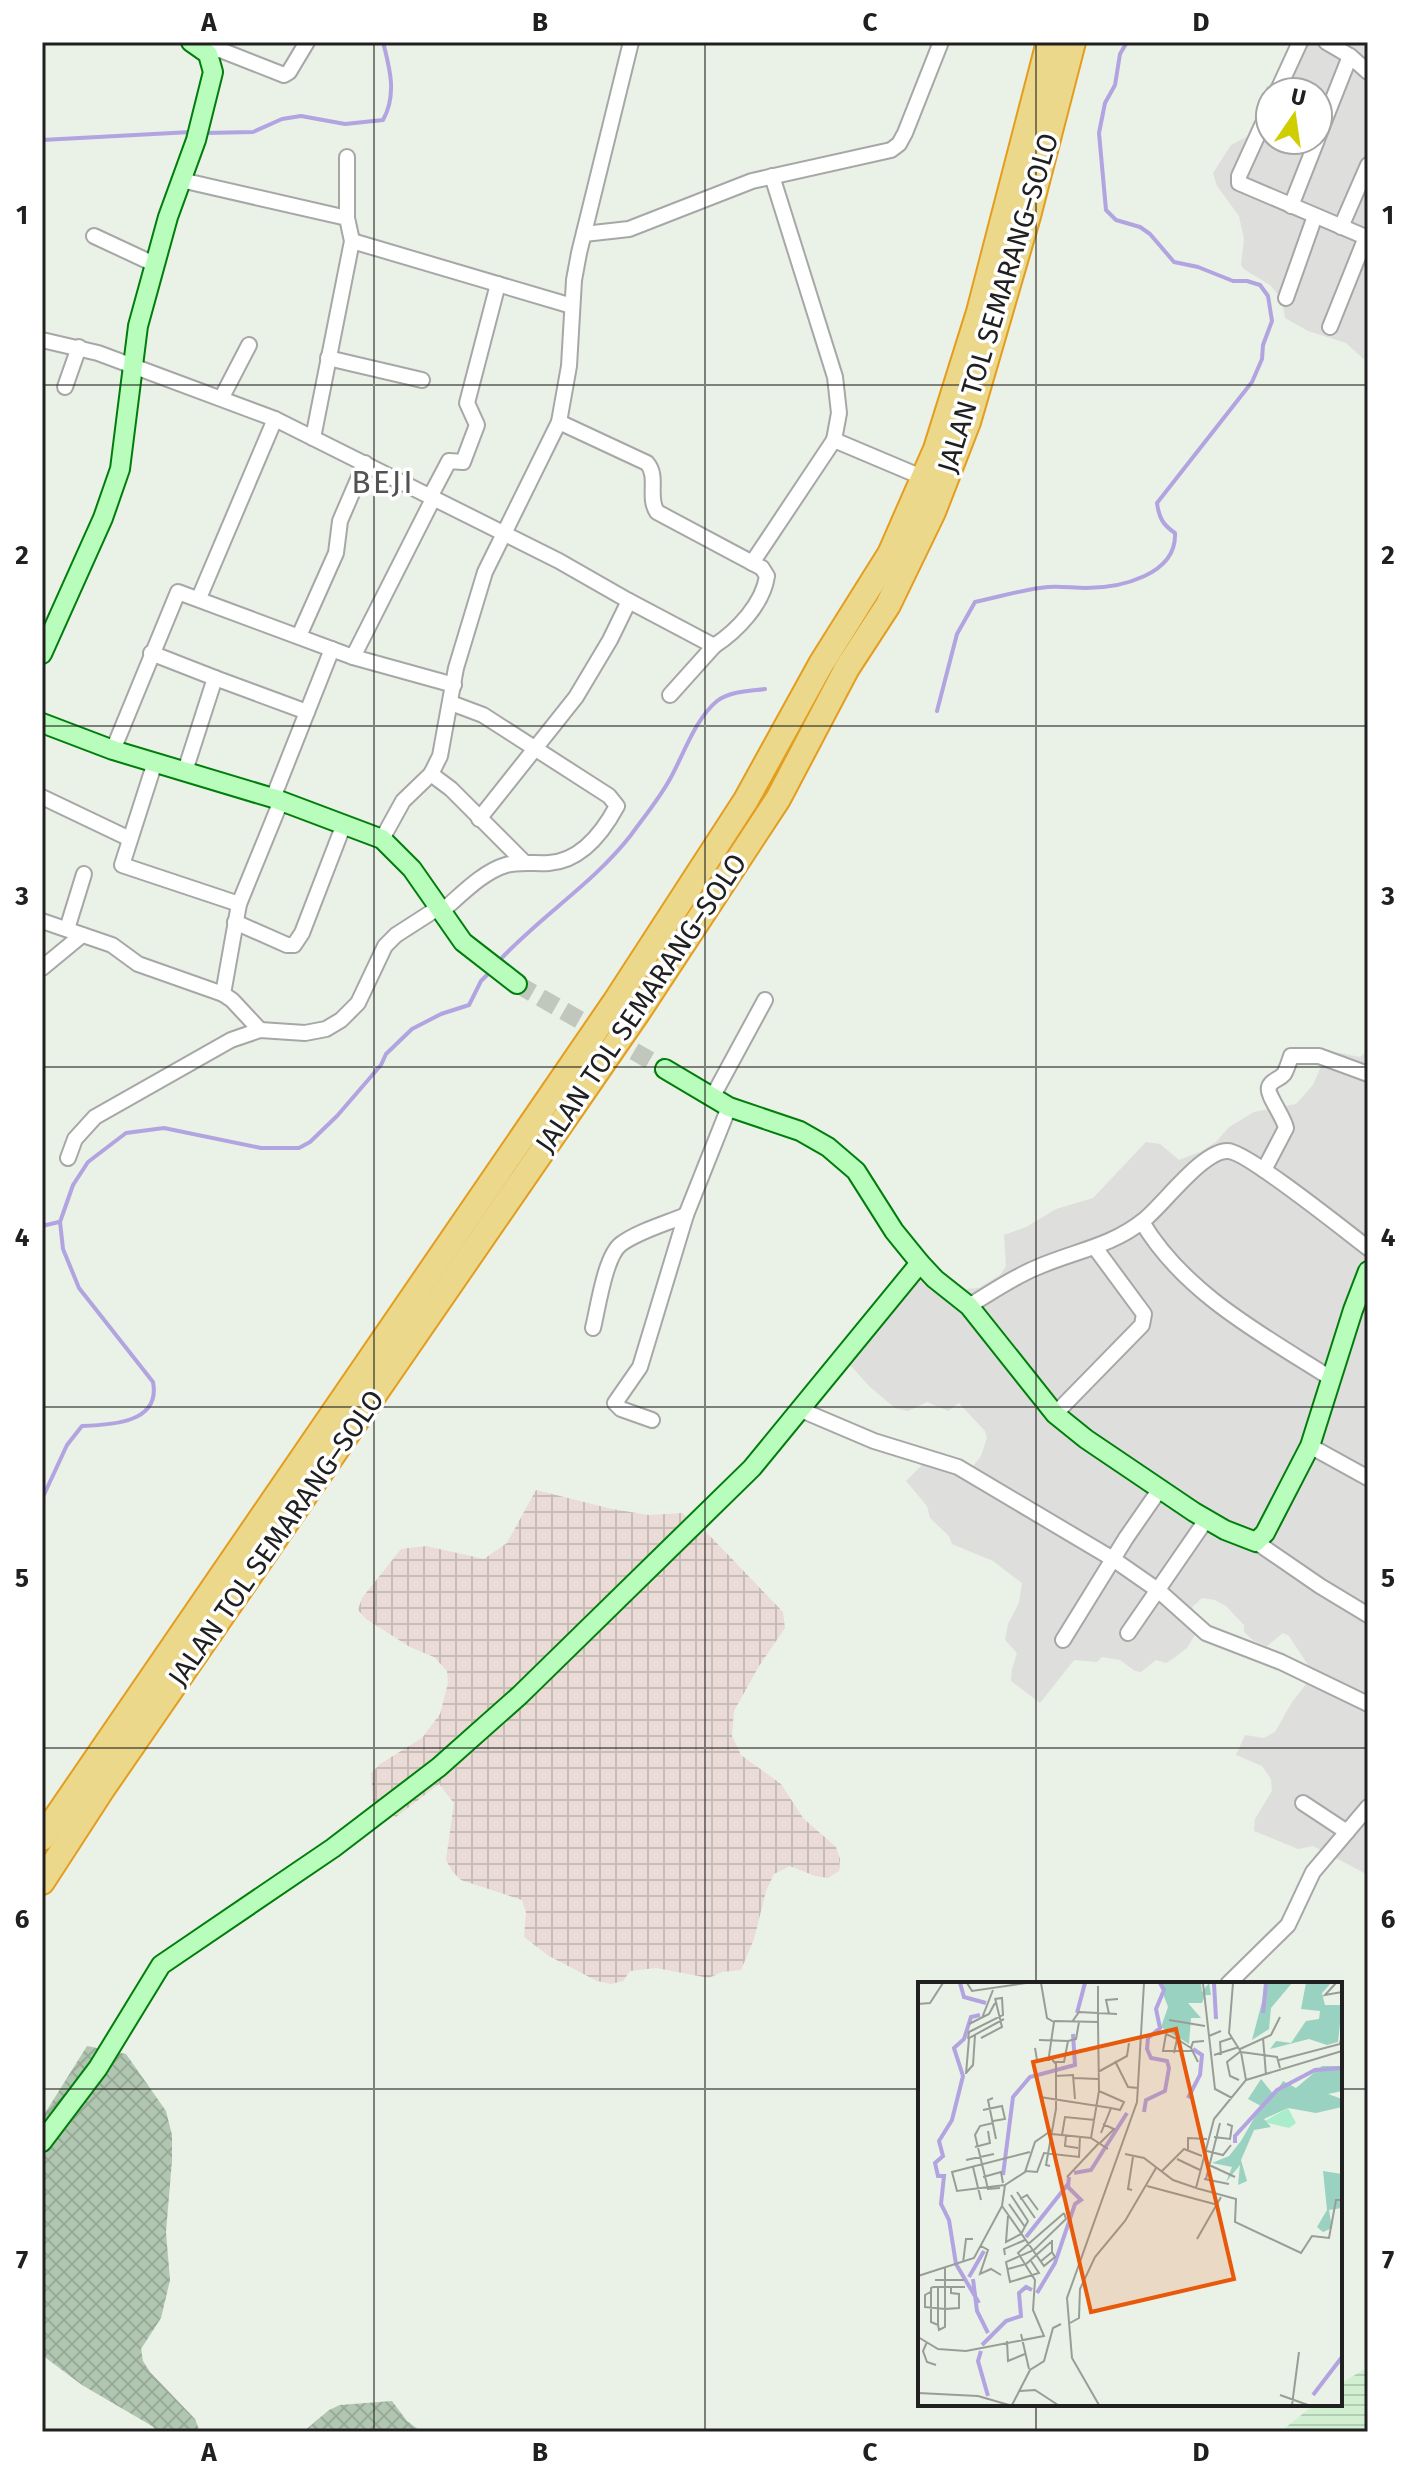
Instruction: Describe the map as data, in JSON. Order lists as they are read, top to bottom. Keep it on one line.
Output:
{"streets":{"highway":["JALAN TOL SEMARANG–SOLO"]},"districts":["BEJI"],"north":"top","grid":{"columns":["A","B","C","D"],"rows":["1","2","3","4","5","6","7"]}}
